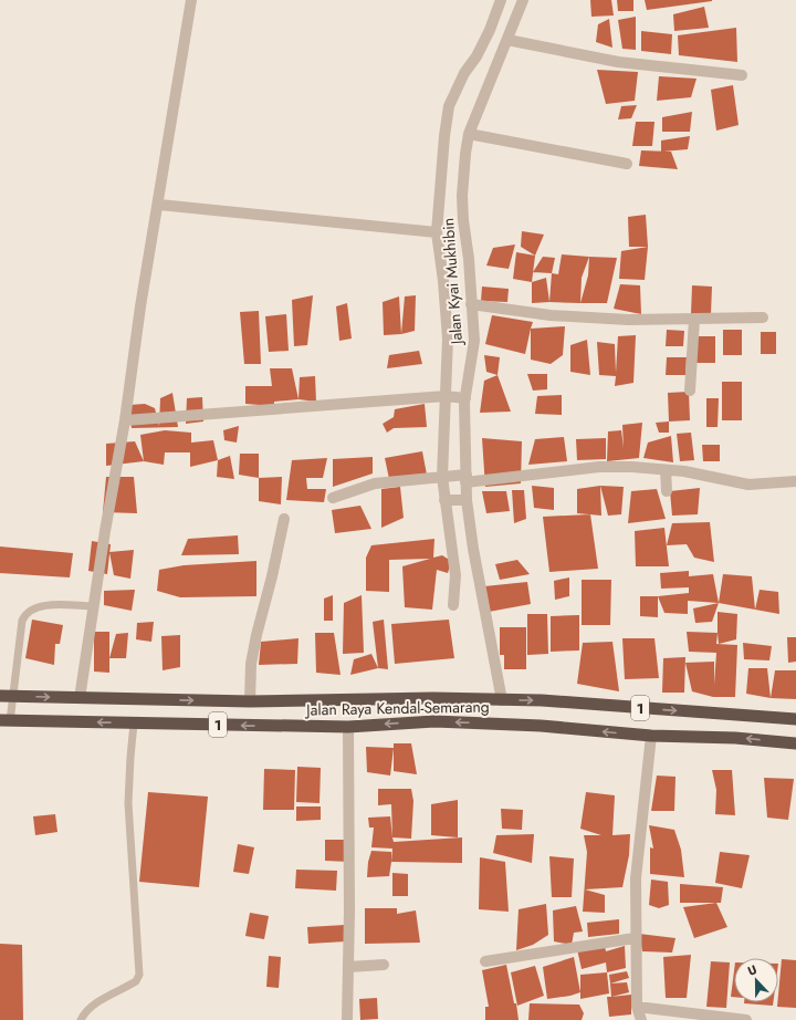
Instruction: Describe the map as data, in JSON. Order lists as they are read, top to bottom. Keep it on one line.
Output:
{"streets":{"highway":["Jalan Raya Kendal-Semarang","1"],"street":["Jalan Kyai Mukhibin"]},"crossings":[["Jalan Kyai Mukhibin","Jalan Raya Kendal-Semarang"]],"north":"top"}
